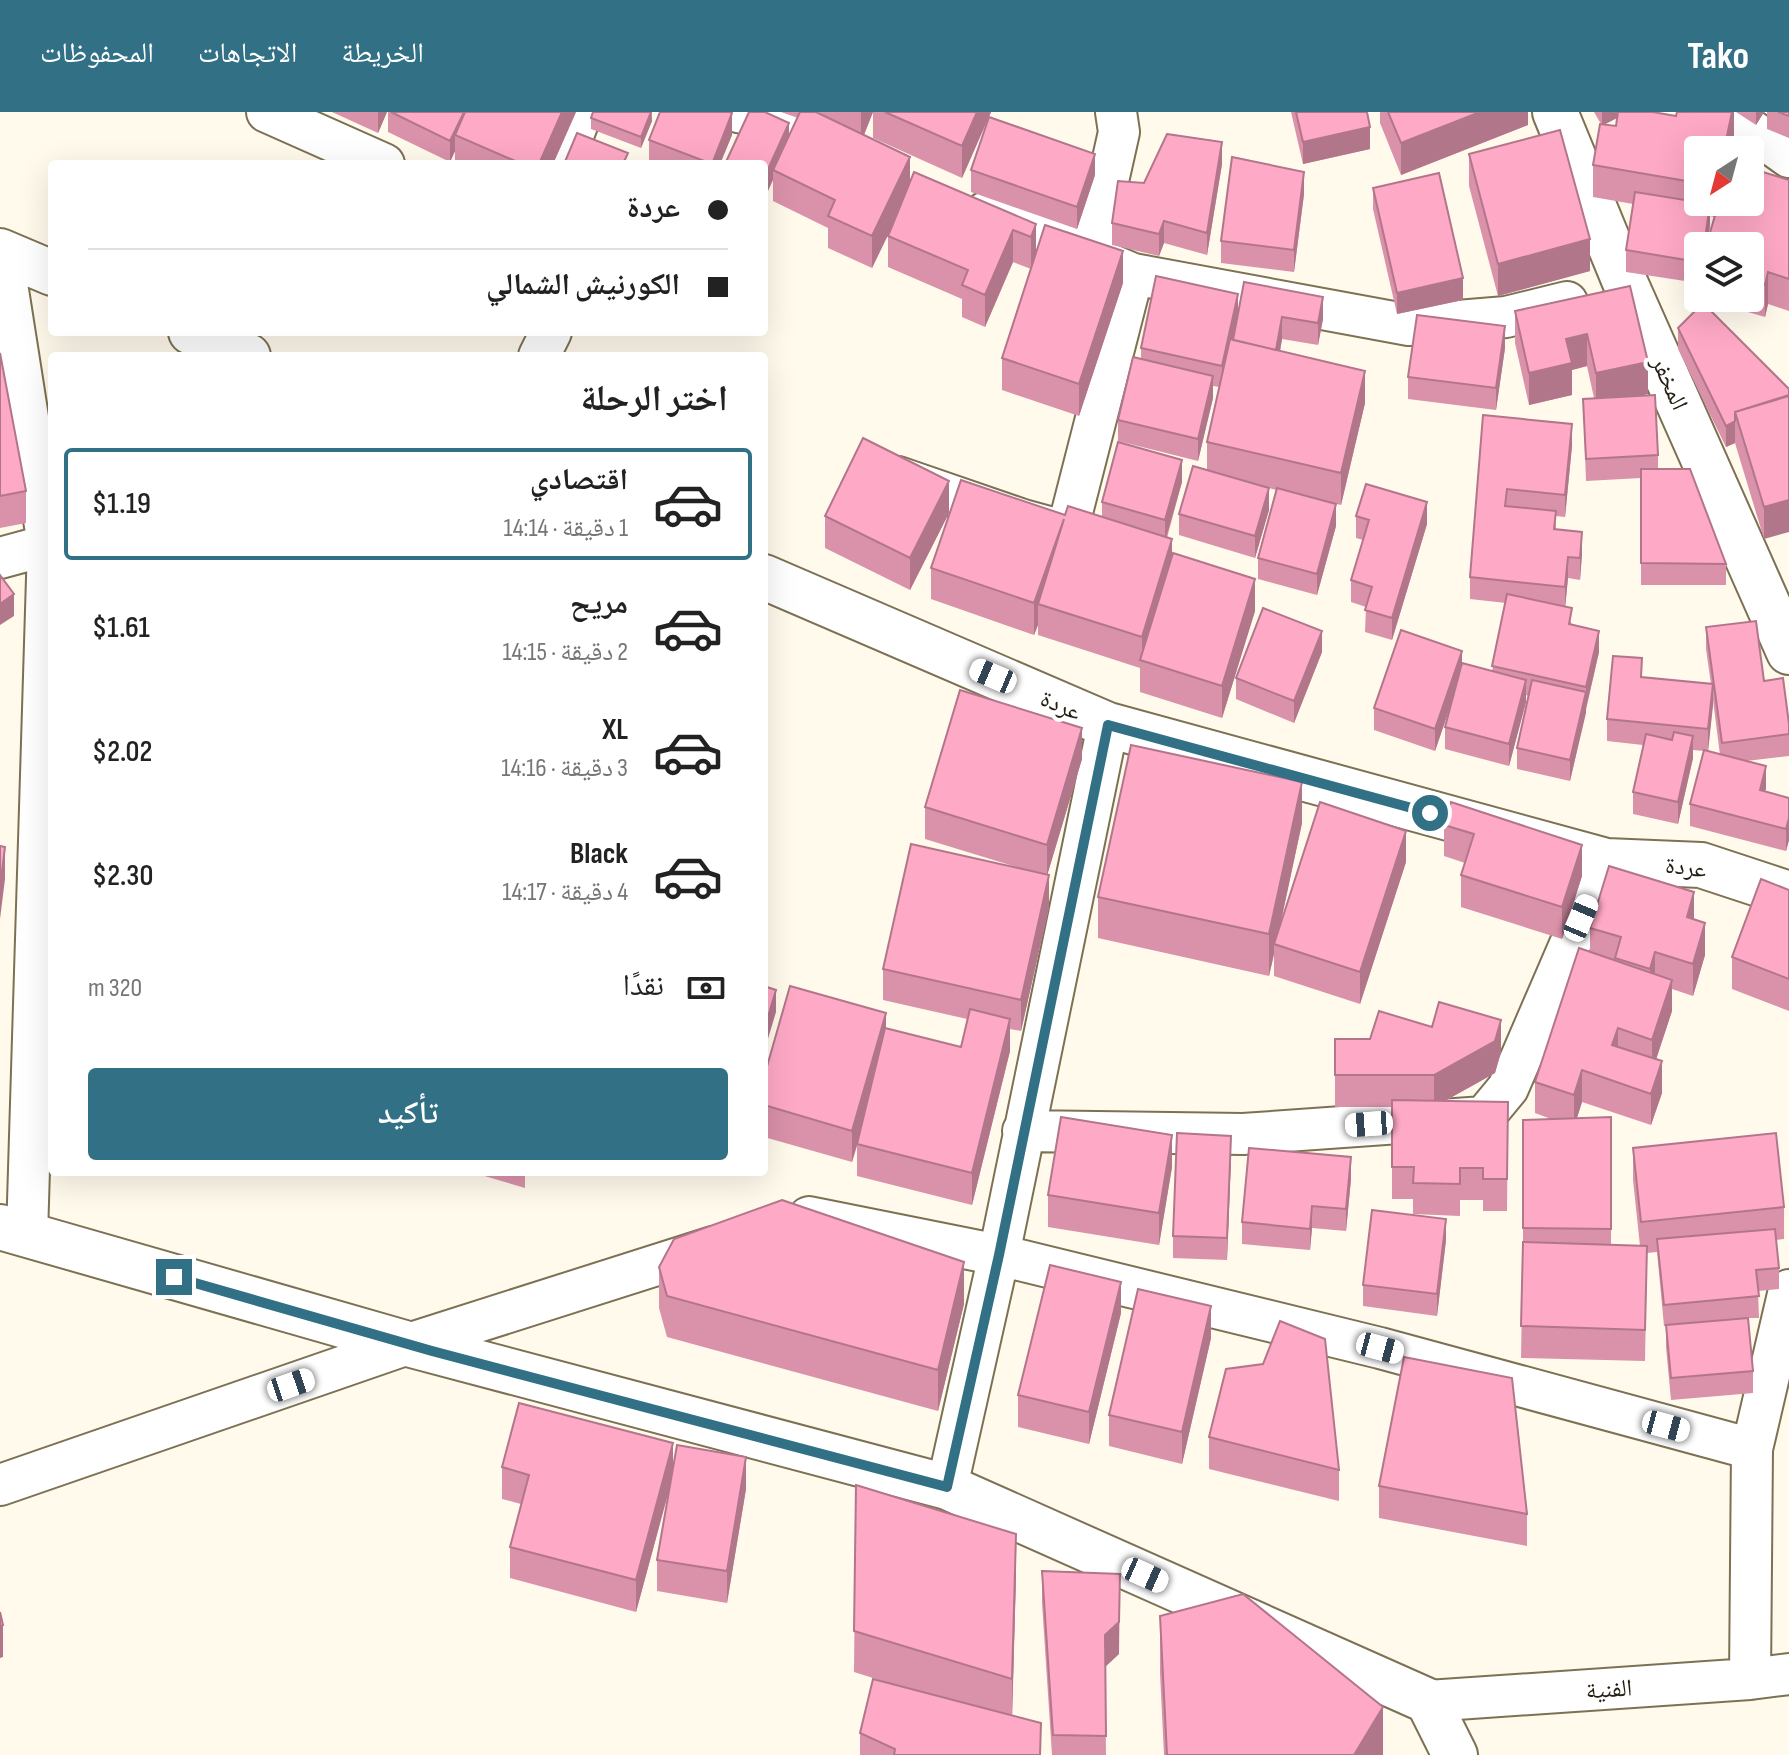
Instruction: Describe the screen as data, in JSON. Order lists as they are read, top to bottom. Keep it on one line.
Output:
{"streets":{"street":["المخفر","عردة","الفنية"]},"north":"bottom left","page":{"header":"Tako","nav":["الخريطة","الاتجاهات","المحفوظات"],"banner":["عردة","الكورنيش الشمالي"],"heading":"اختر الرحلة","list":[{"name":"اقتصادي","note":"1 دقيقة · 14:14","value":"$1.19"},{"name":"مريح","note":"2 دقيقة · 14:15","value":"$1.61"},{"name":"XL","note":"3 دقيقة · 14:16","value":"$2.02"},{"name":"Black","note":"4 دقيقة · 14:17","value":"$2.30"}],"pay":["نقدًا","320 m"],"buttons":"تأكيد"}}
